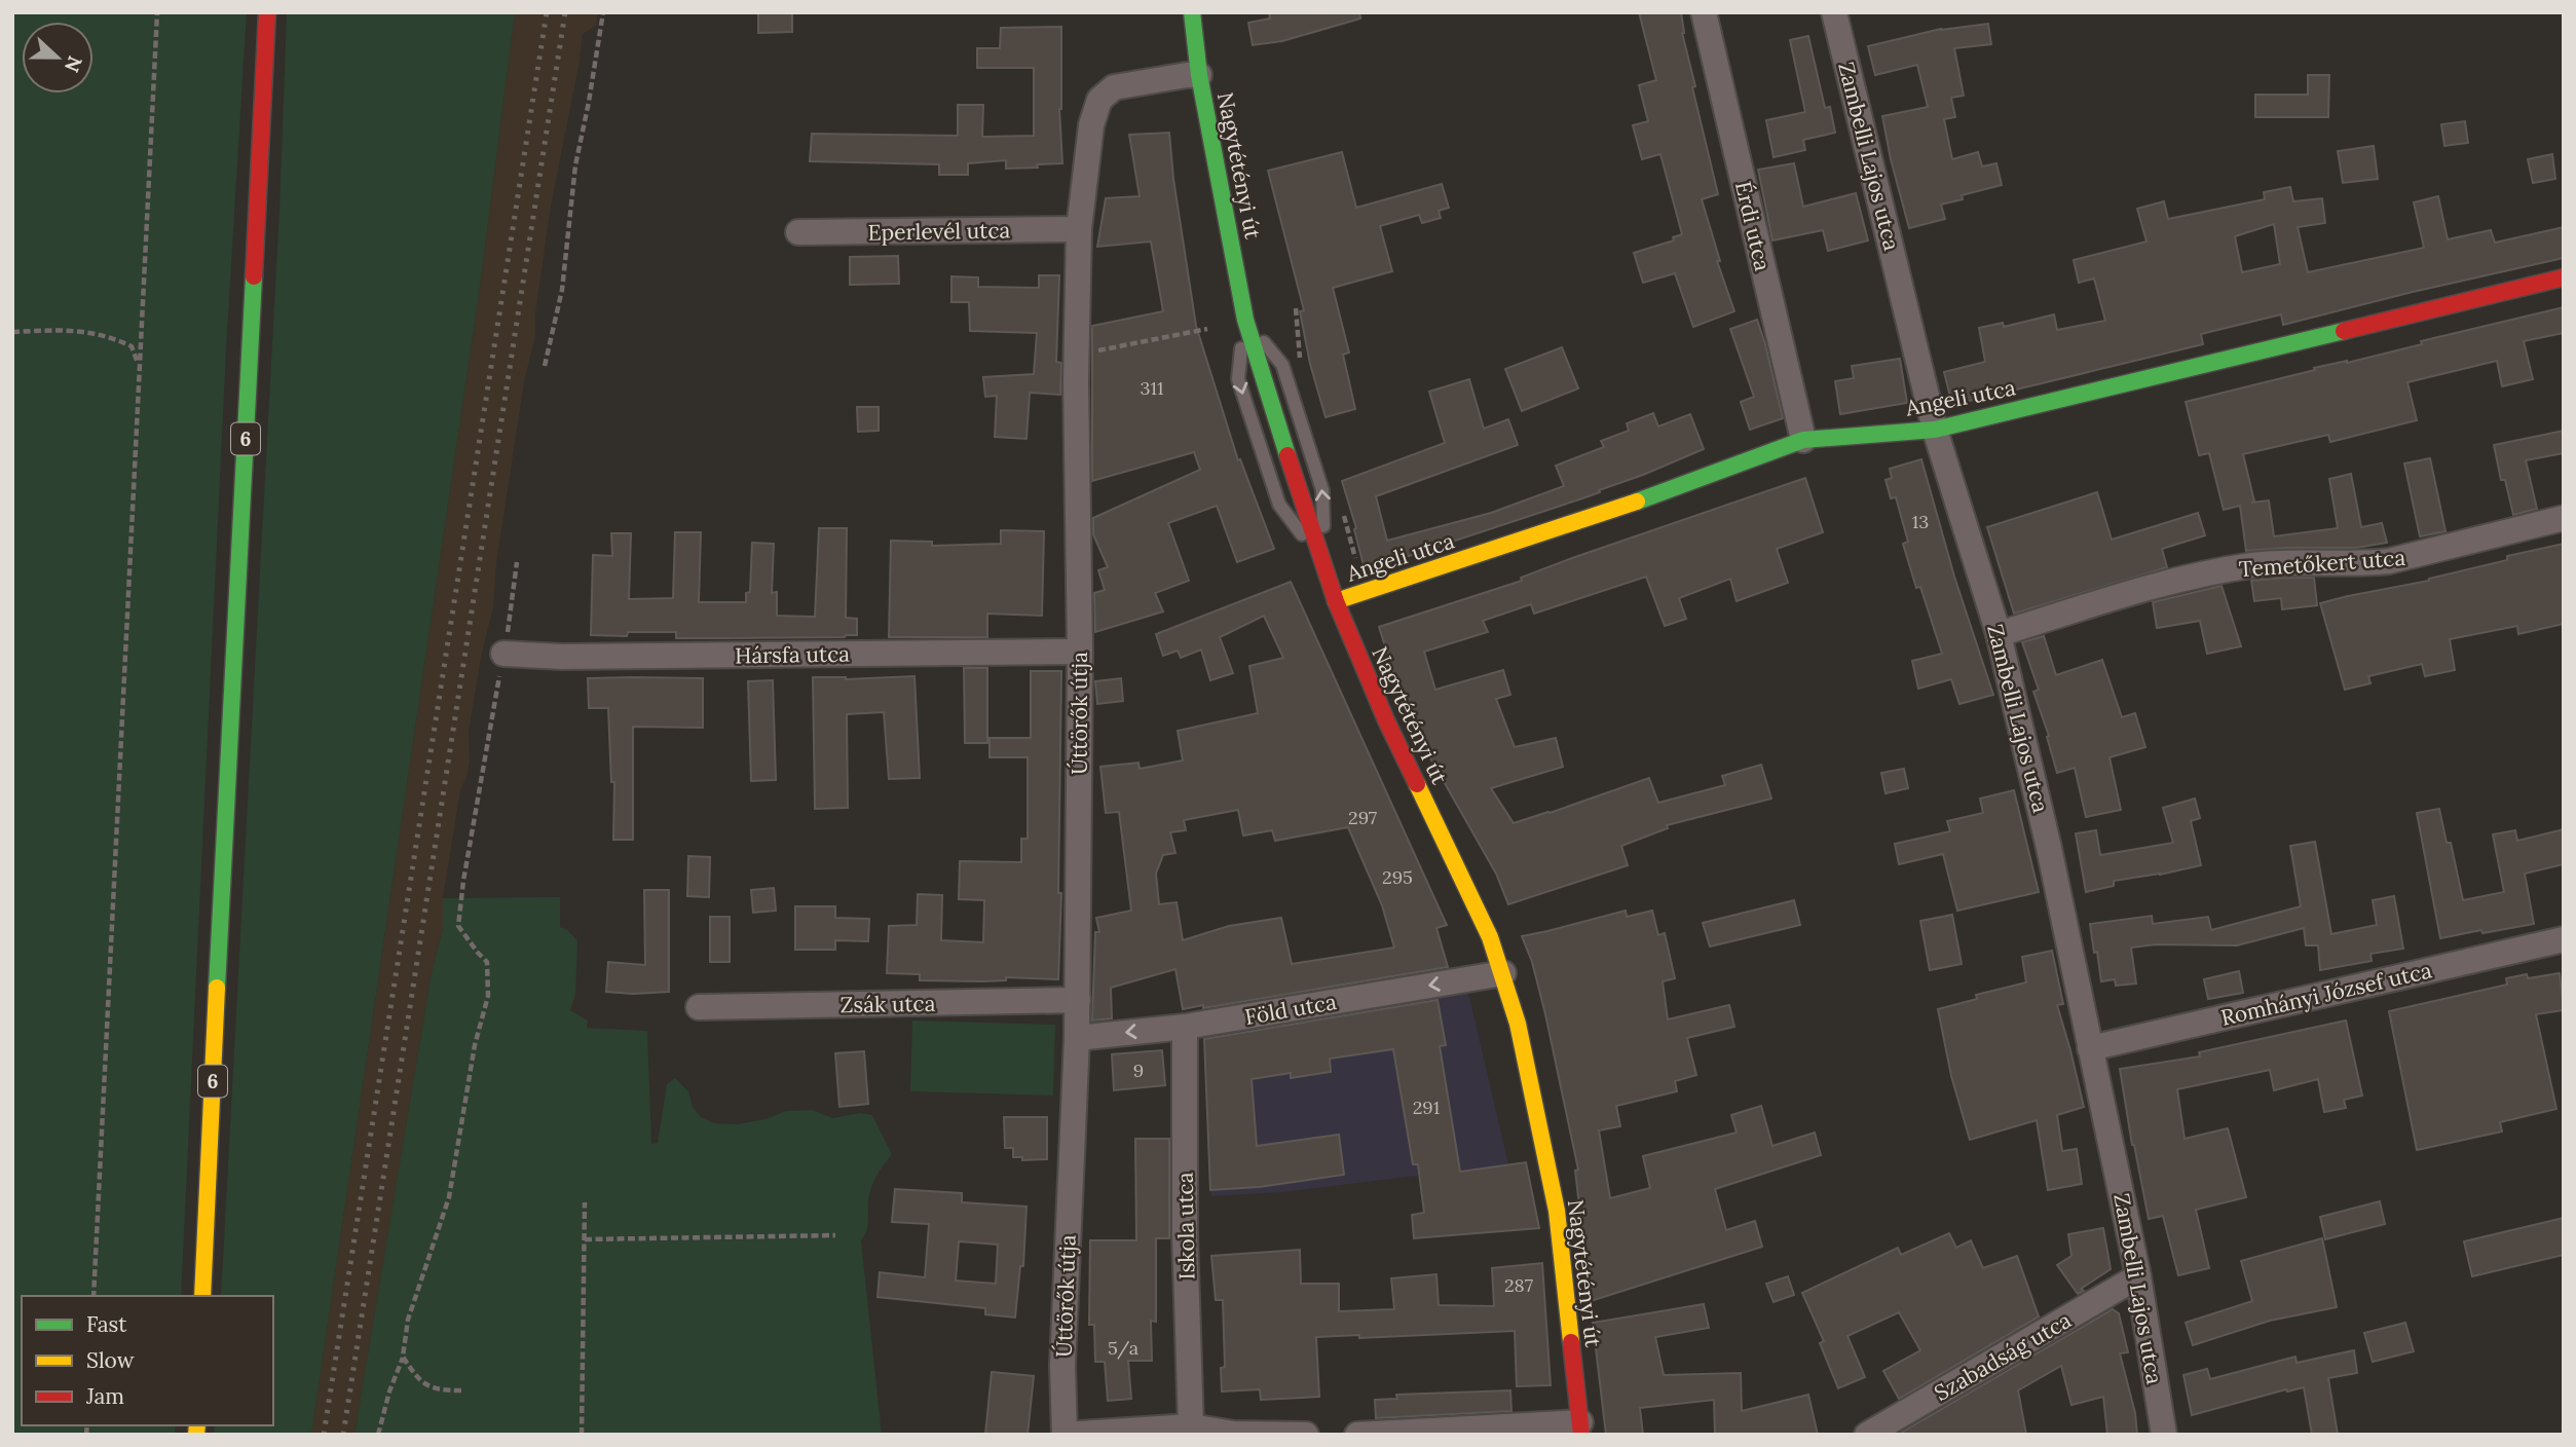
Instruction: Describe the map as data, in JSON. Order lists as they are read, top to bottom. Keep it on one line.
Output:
{"streets":{"main road":["Nagytétényi út","Angeli utca","6"],"street":["Zambelli Lajos utca","Érdi utca","Eperlevél utca","Temetőkert utca","Hársfa utca","Úttörők útja","Romhányi József utca","Zsák utca","Föld utca","Iskola utca","Szabadság utca"]},"crossings":[["Zambelli Lajos utca","Angeli utca"],["Zambelli Lajos utca","Temetőkert utca"],["Zambelli Lajos utca","Romhányi József utca"],["Zambelli Lajos utca","Szabadság utca"],["Nagytétényi út","Angeli utca"],["Nagytétényi út","Úttörők útja"],["Nagytétényi út","Föld utca"],["Érdi utca","Angeli utca"],["Eperlevél utca","Úttörők útja"],["Hársfa utca","Úttörők útja"],["Úttörők útja","Zsák utca"],["Úttörők útja","Föld utca"],["Föld utca","Iskola utca"]],"one_way":["Föld utca"],"house_numbers":["311","13","297","295","9","291","287","5/a"],"legend":["Fast","Slow","Jam"],"north":"right"}
